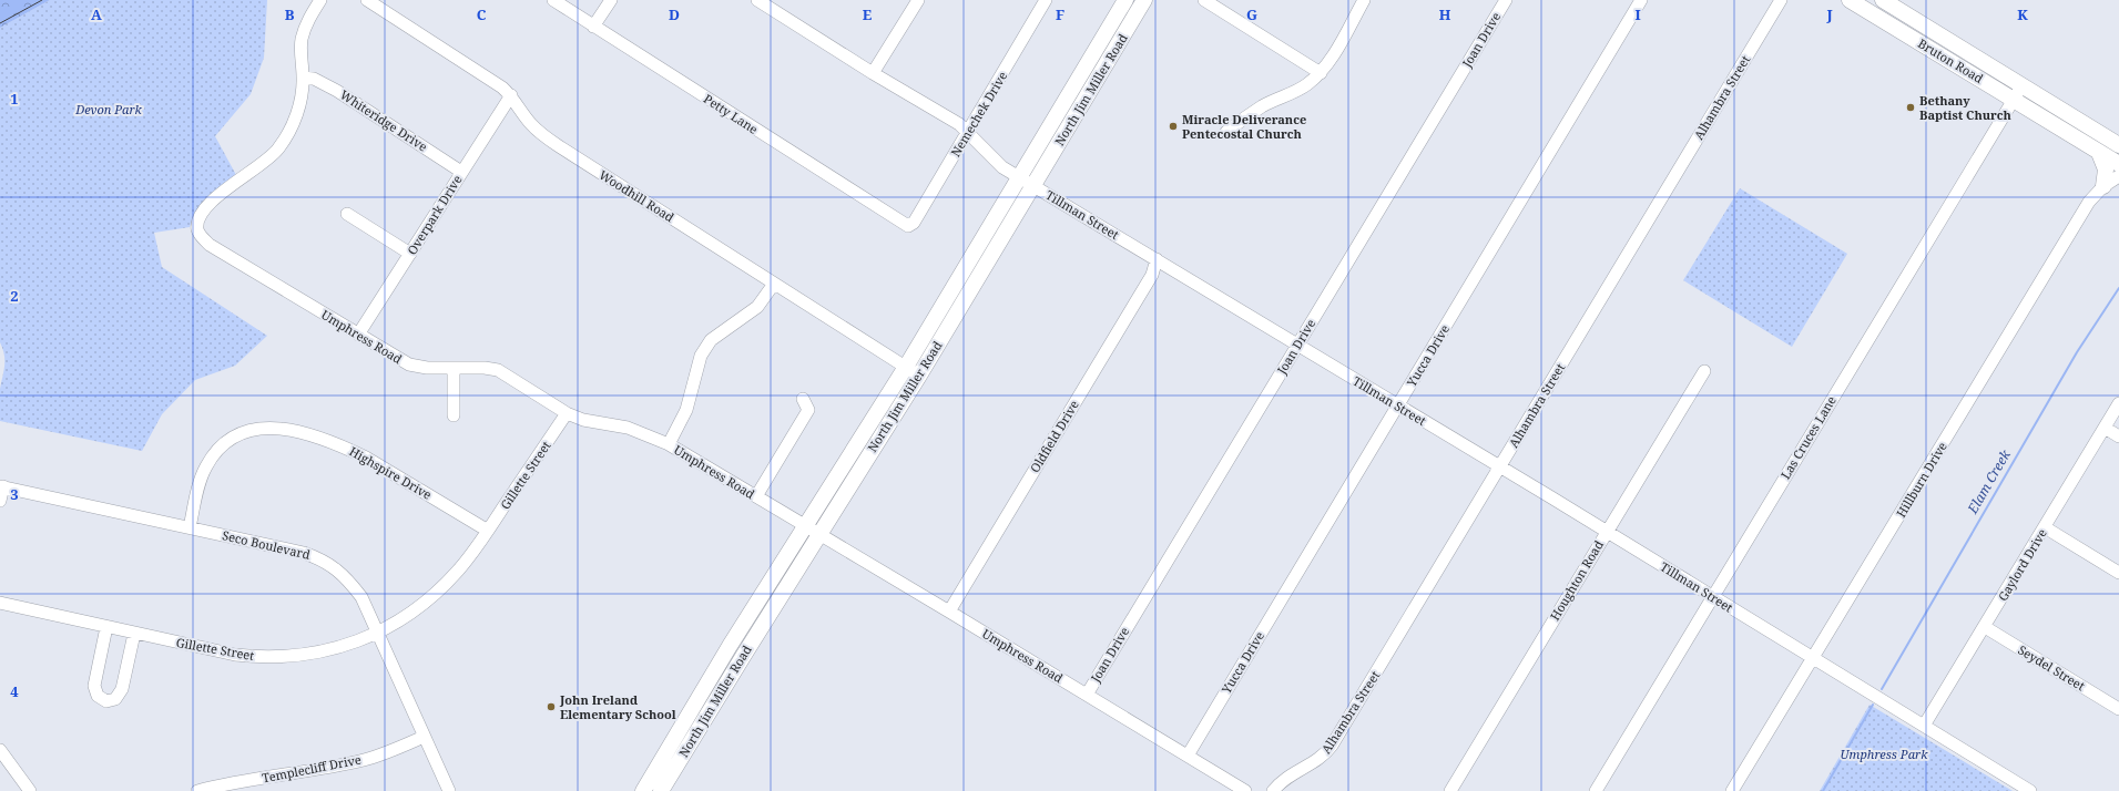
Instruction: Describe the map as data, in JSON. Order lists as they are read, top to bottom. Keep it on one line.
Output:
{"streets":{"main road":["Bruton Road","North Jim Miller Road"],"street":["Joan Drive","Alhambra Street","Petty Lane","Nemechek Drive","Whiteridge Drive","Woodhill Road","Overpark Drive","Tillman Street","Umphress Road","Yucca Drive","Oldfield Drive","Las Cruces Lane","Highspire Drive","Gillette Street","Hillburn Drive","Seco Boulevard","Gaylord Drive","Houghton Road","Seydel Street","Templecliff Drive"]},"crossings":[["Joan Drive","Tillman Street"],["Joan Drive","Umphress Road"],["Bruton Road","Las Cruces Lane"],["North Jim Miller Road","Woodhill Road"],["North Jim Miller Road","Tillman Street"],["North Jim Miller Road","Umphress Road"],["Alhambra Street","Tillman Street"],["Petty Lane","Nemechek Drive"],["Nemechek Drive","Tillman Street"],["Whiteridge Drive","Overpark Drive"],["Whiteridge Drive","Umphress Road"],["Woodhill Road","Overpark Drive"],["Overpark Drive","Umphress Road"],["Tillman Street","Yucca Drive"],["Tillman Street","Oldfield Drive"],["Tillman Street","Las Cruces Lane"],["Tillman Street","Hillburn Drive"],["Tillman Street","Gaylord Drive"],["Tillman Street","Houghton Road"],["Umphress Road","Yucca Drive"],["Umphress Road","Oldfield Drive"],["Umphress Road","Gillette Street"],["Highspire Drive","Gillette Street"],["Highspire Drive","Seco Boulevard"],["Gillette Street","Seco Boulevard"],["Seco Boulevard","Templecliff Drive"],["Gaylord Drive","Seydel Street"]],"water":["Elam Creek"],"parks":["Devon Park","Umphress Park"],"places":["Bethany Baptist Church","Miracle Deliverance Pentecostal Church","John Ireland Elementary School"],"grid":{"columns":["A","B","C","D","E","F","G","H","I","J","K"],"rows":["1","2","3","4"]}}
